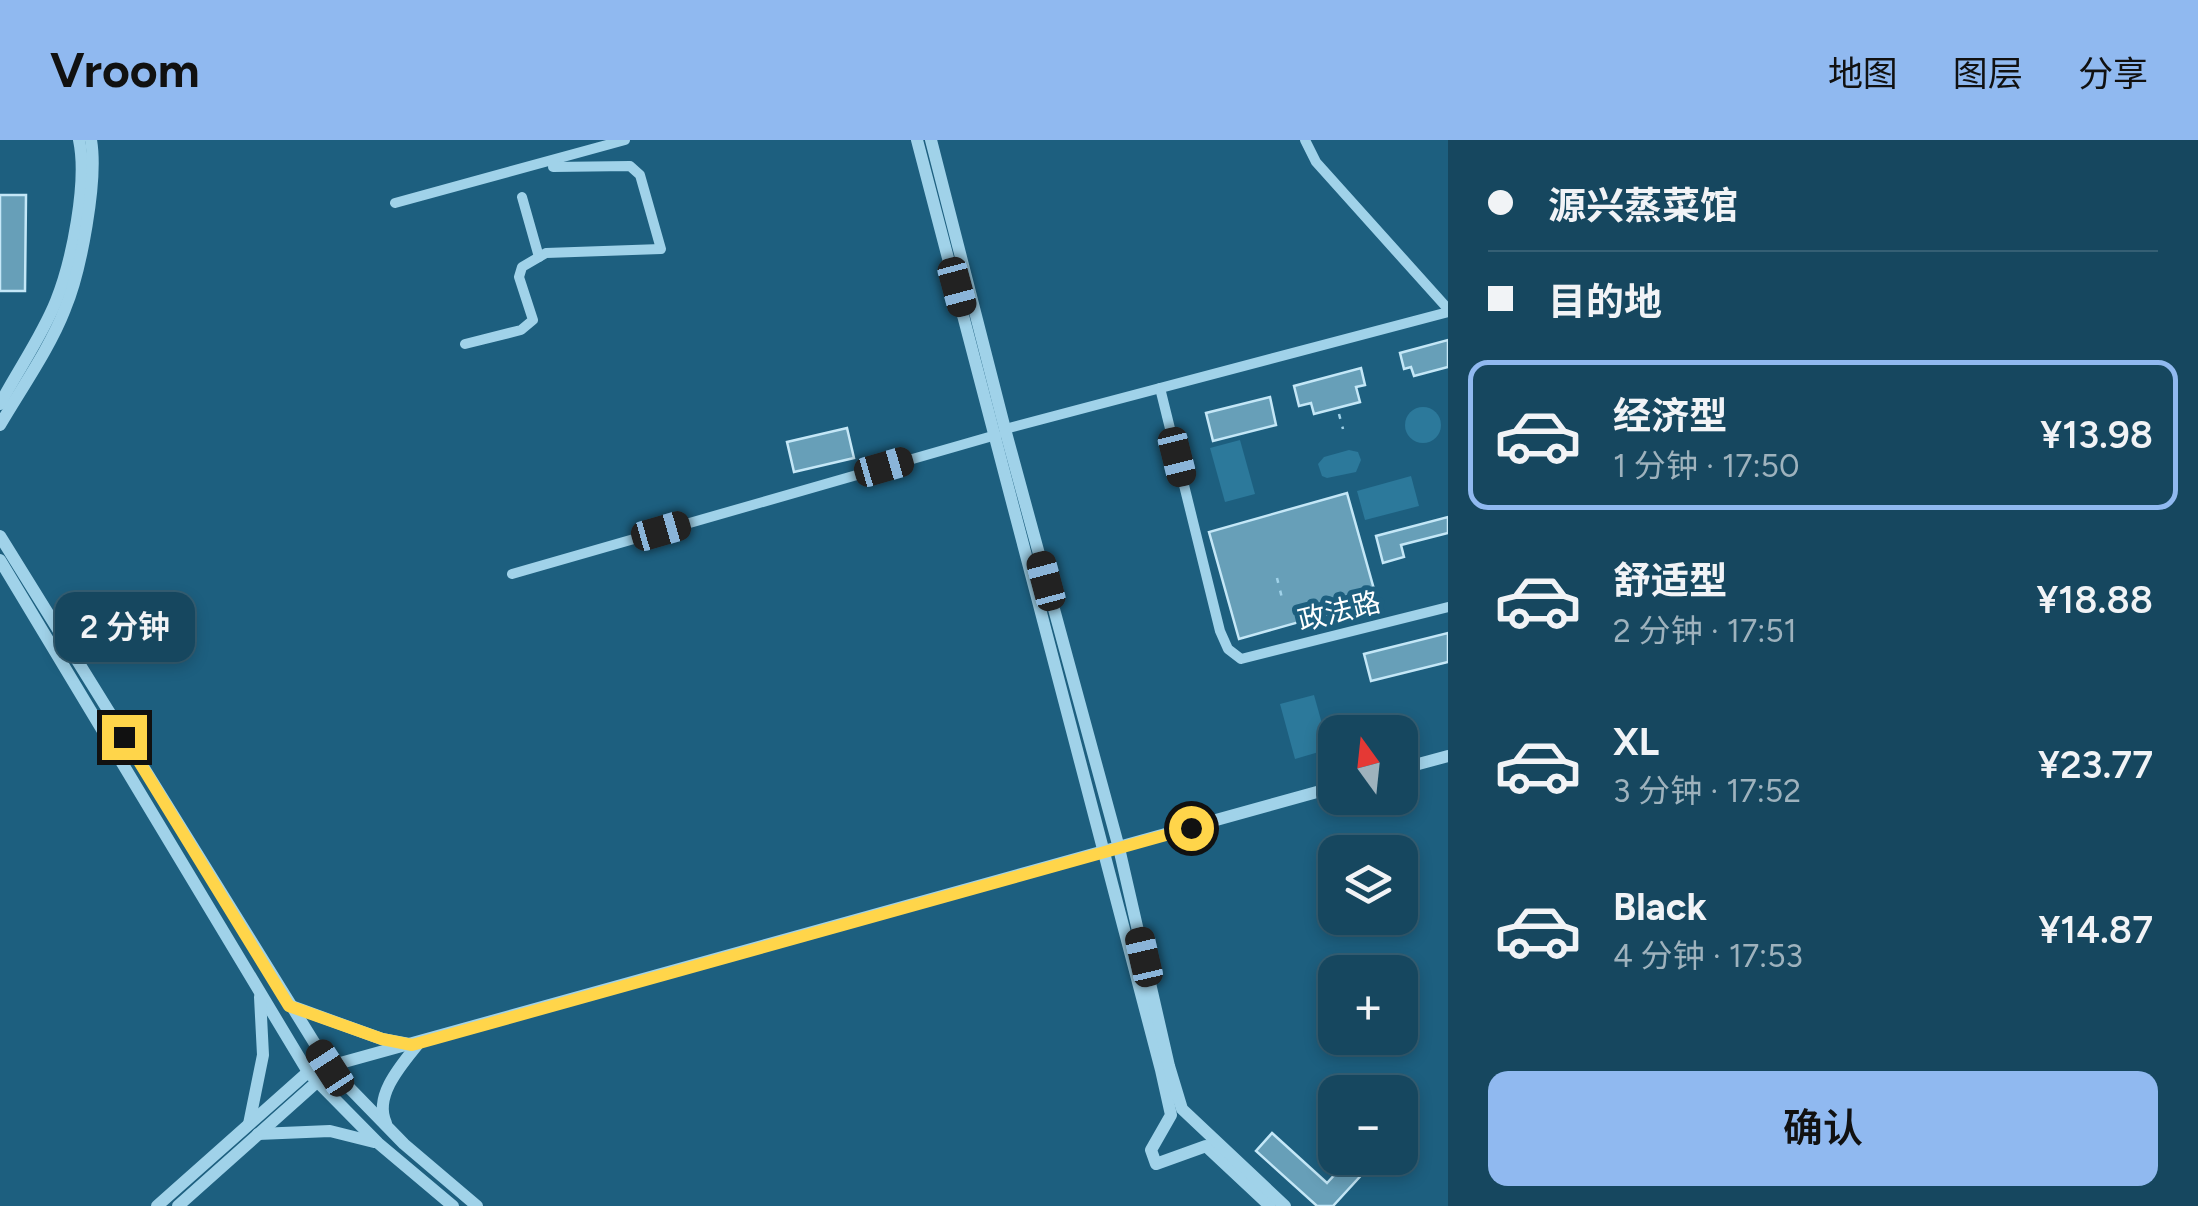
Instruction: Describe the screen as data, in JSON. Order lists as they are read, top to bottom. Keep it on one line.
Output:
{"streets":{"street":["政法路"]},"north":"top","page":{"header":"Vroom","nav":["地图","图层","分享"],"banner":["源兴蒸菜馆","目的地"],"list":[{"name":"经济型","note":"1 分钟 · 17:50","value":"¥13.98"},{"name":"舒适型","note":"2 分钟 · 17:51","value":"¥18.88"},{"name":"XL","note":"3 分钟 · 17:52","value":"¥23.77"},{"name":"Black","note":"4 分钟 · 17:53","value":"¥14.87"}],"bubble":"2 分钟","map_buttons":["+","−"],"buttons":"确认"}}
